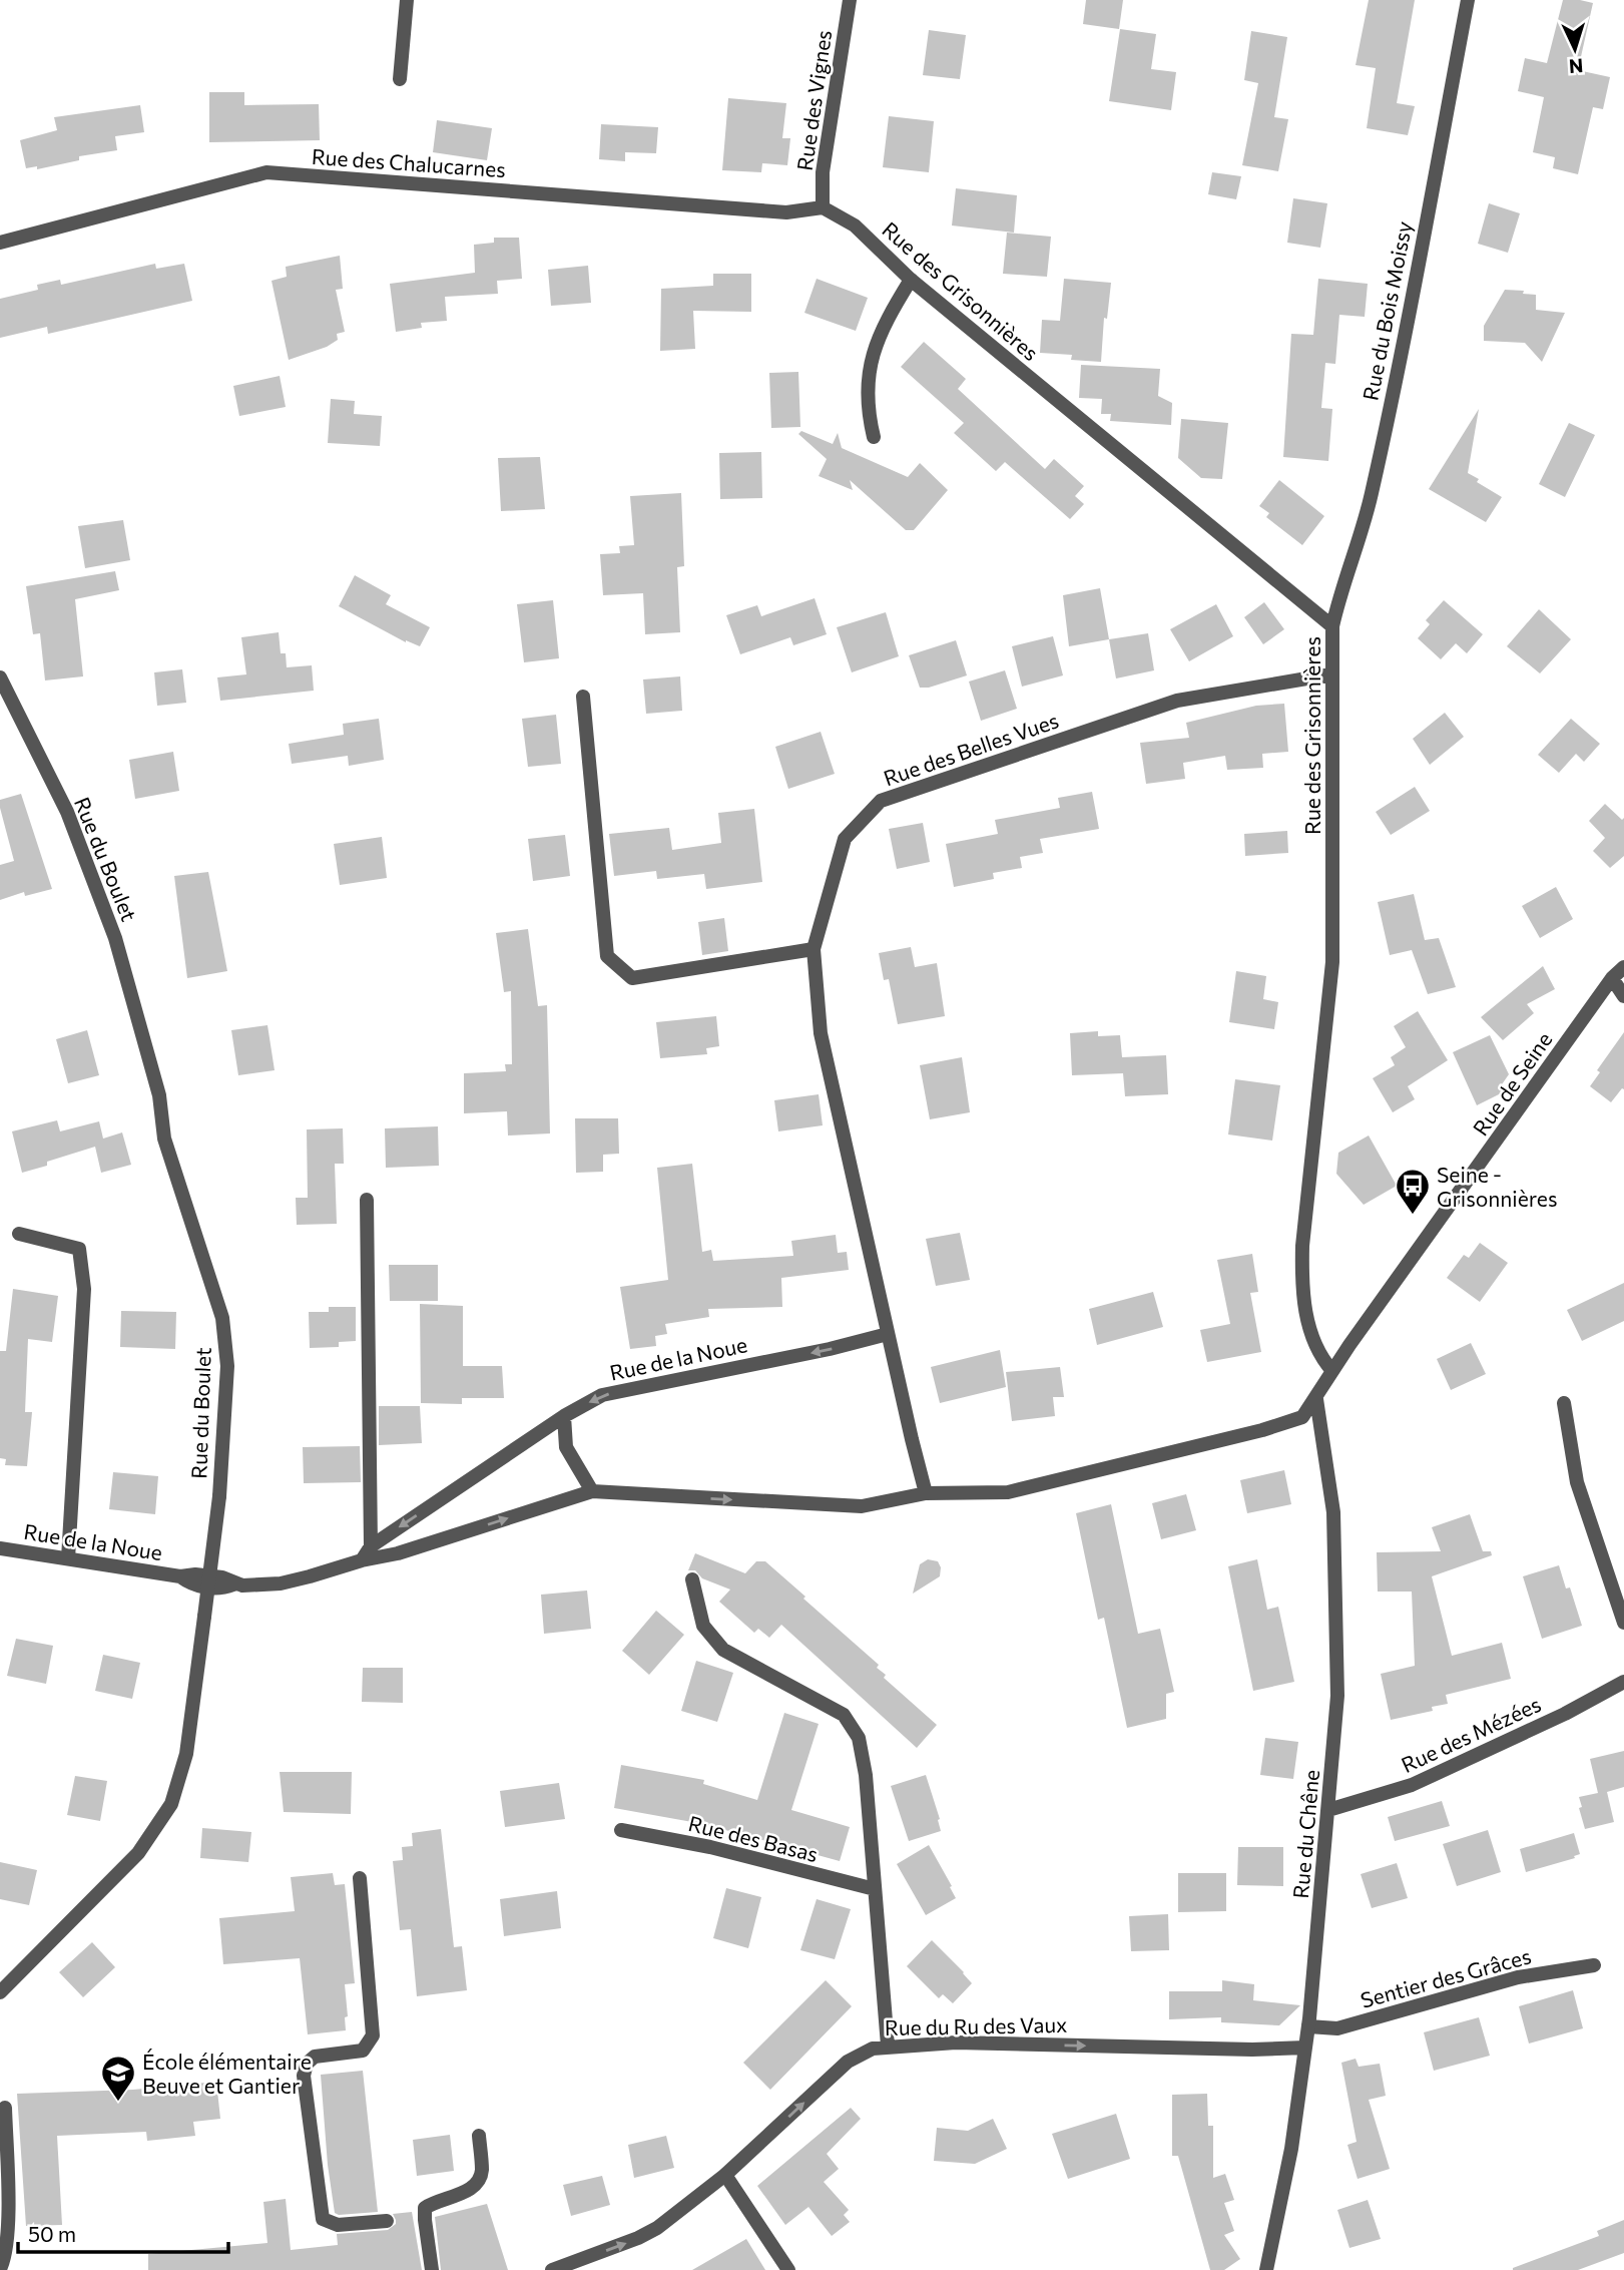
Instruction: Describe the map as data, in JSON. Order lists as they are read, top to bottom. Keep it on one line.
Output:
{"streets":{"street":["Rue des Vignes","Rue des Chalucarnes","Rue des Grisonnières","Rue du Bois Moissy","Rue des Belles Vues","Rue du Boulet","Rue de Seine","Rue de la Noue","Rue des Mézées","Rue du Chêne","Rue des Basas","Sentier des Grâces","Rue du Ru des Vaux"]},"crossings":[["Rue des Vignes","Rue des Chalucarnes"],["Rue des Vignes","Rue des Grisonnières"],["Rue des Chalucarnes","Rue des Grisonnières"],["Rue des Grisonnières","Rue du Bois Moissy"],["Rue des Grisonnières","Rue des Belles Vues"],["Rue des Grisonnières","Rue de Seine"],["Rue des Belles Vues","Rue de la Noue"],["Rue de Seine","Rue de la Noue"],["Rue de Seine","Rue du Chêne"],["Rue de la Noue","Rue du Chêne"],["Rue des Mézées","Rue du Chêne"],["Rue du Chêne","Sentier des Grâces"],["Rue du Chêne","Rue du Ru des Vaux"]],"one_way":["Rue du Ru des Vaux"],"places":{"bus stop":["Seine - Grisonnières"],"school or university":["École élémentaire Beuve et Gantier"]},"scale_bar":"50 m","north":"bottom"}
